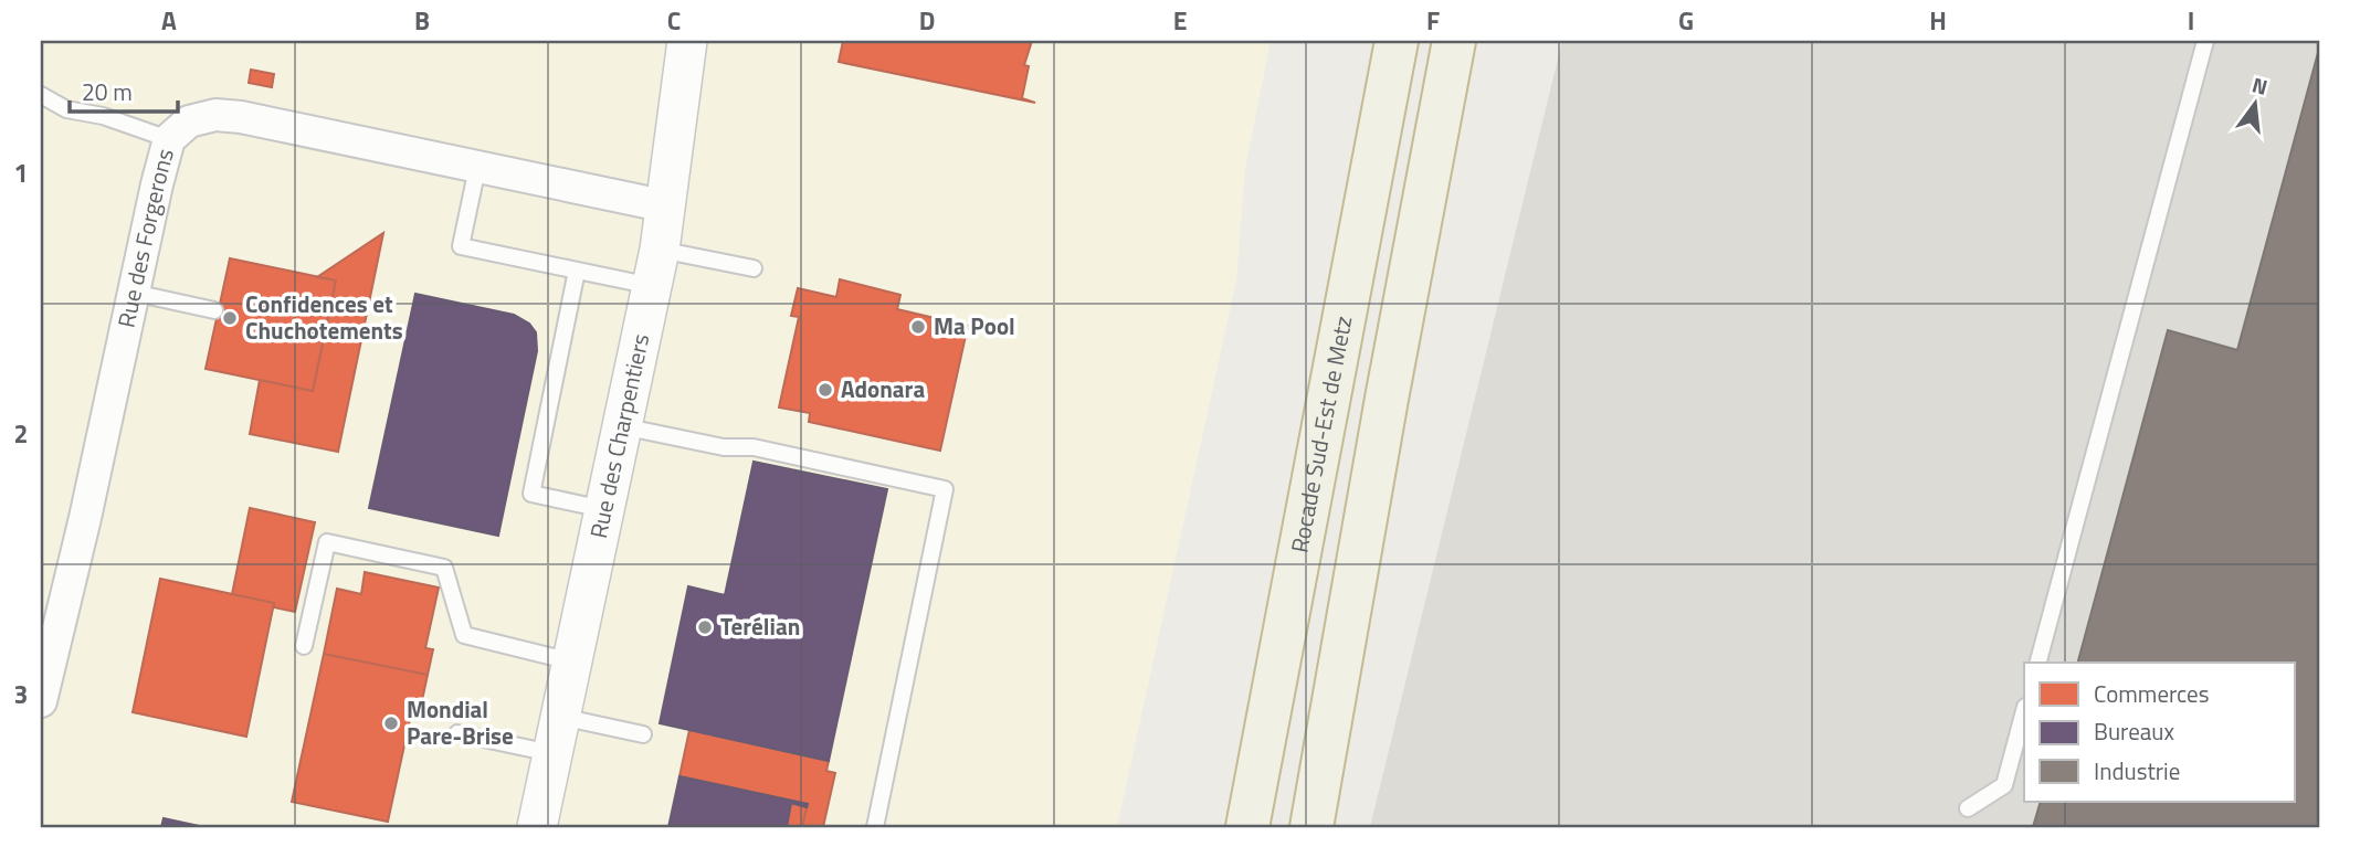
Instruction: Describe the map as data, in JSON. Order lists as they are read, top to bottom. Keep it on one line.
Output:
{"streets":{"highway":["Rocade Sud-Est de Metz"],"street":["Rue des Forgerons","Rue des Charpentiers"]},"crossings":[["Rue des Forgerons","Rue des Charpentiers"]],"places":["Confidences et Chuchotements","Ma Pool","Adonara","Terélian","Mondial Pare-Brise"],"legend":["Commerces","Bureaux","Industrie"],"scale_bar":"20 m","north":"top","grid":{"columns":["A","B","C","D","E","F","G","H","I"],"rows":["1","2","3"]}}
